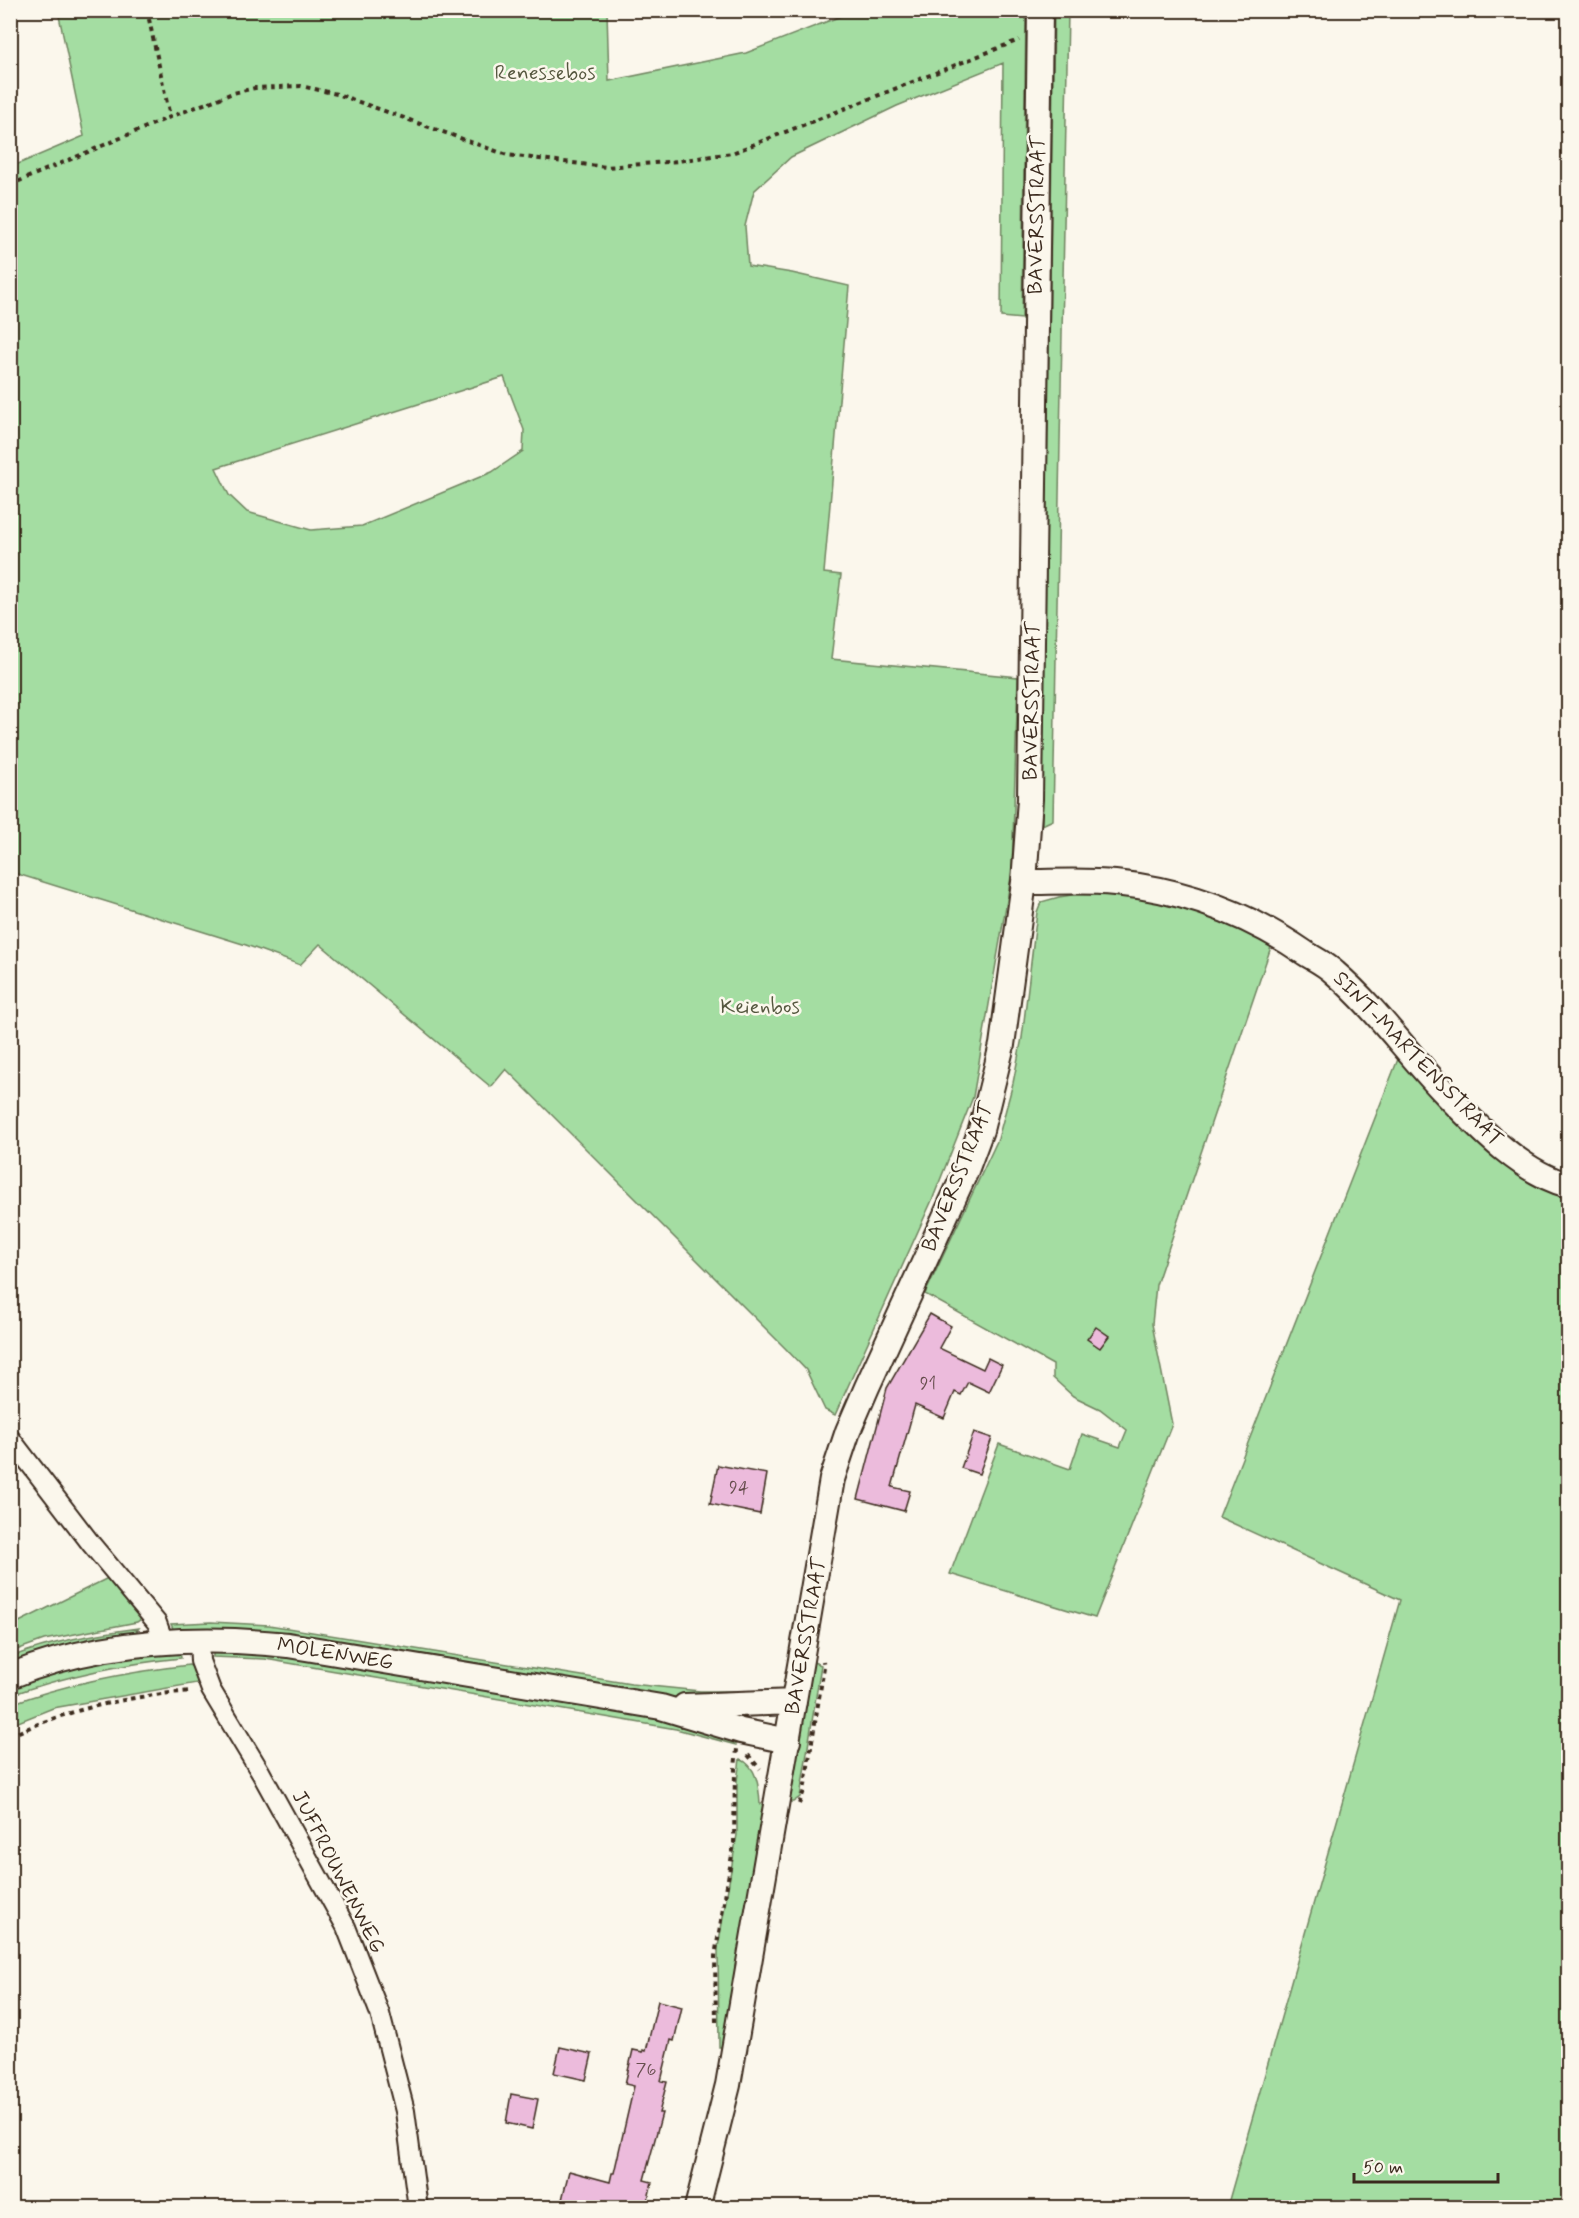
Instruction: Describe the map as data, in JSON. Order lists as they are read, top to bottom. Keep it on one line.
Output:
{"streets":{"main road":["BAVERSSTRAAT","SINT-MARTENSSTRAAT","MOLENWEG"],"street":["JUFFROUWENWEG"]},"crossings":[["BAVERSSTRAAT","SINT-MARTENSSTRAAT"],["BAVERSSTRAAT","MOLENWEG"],["MOLENWEG","JUFFROUWENWEG"]],"parks":["Renessebos","Keienbos"],"house_numbers":["91","94","76"],"scale_bar":"50 m"}
